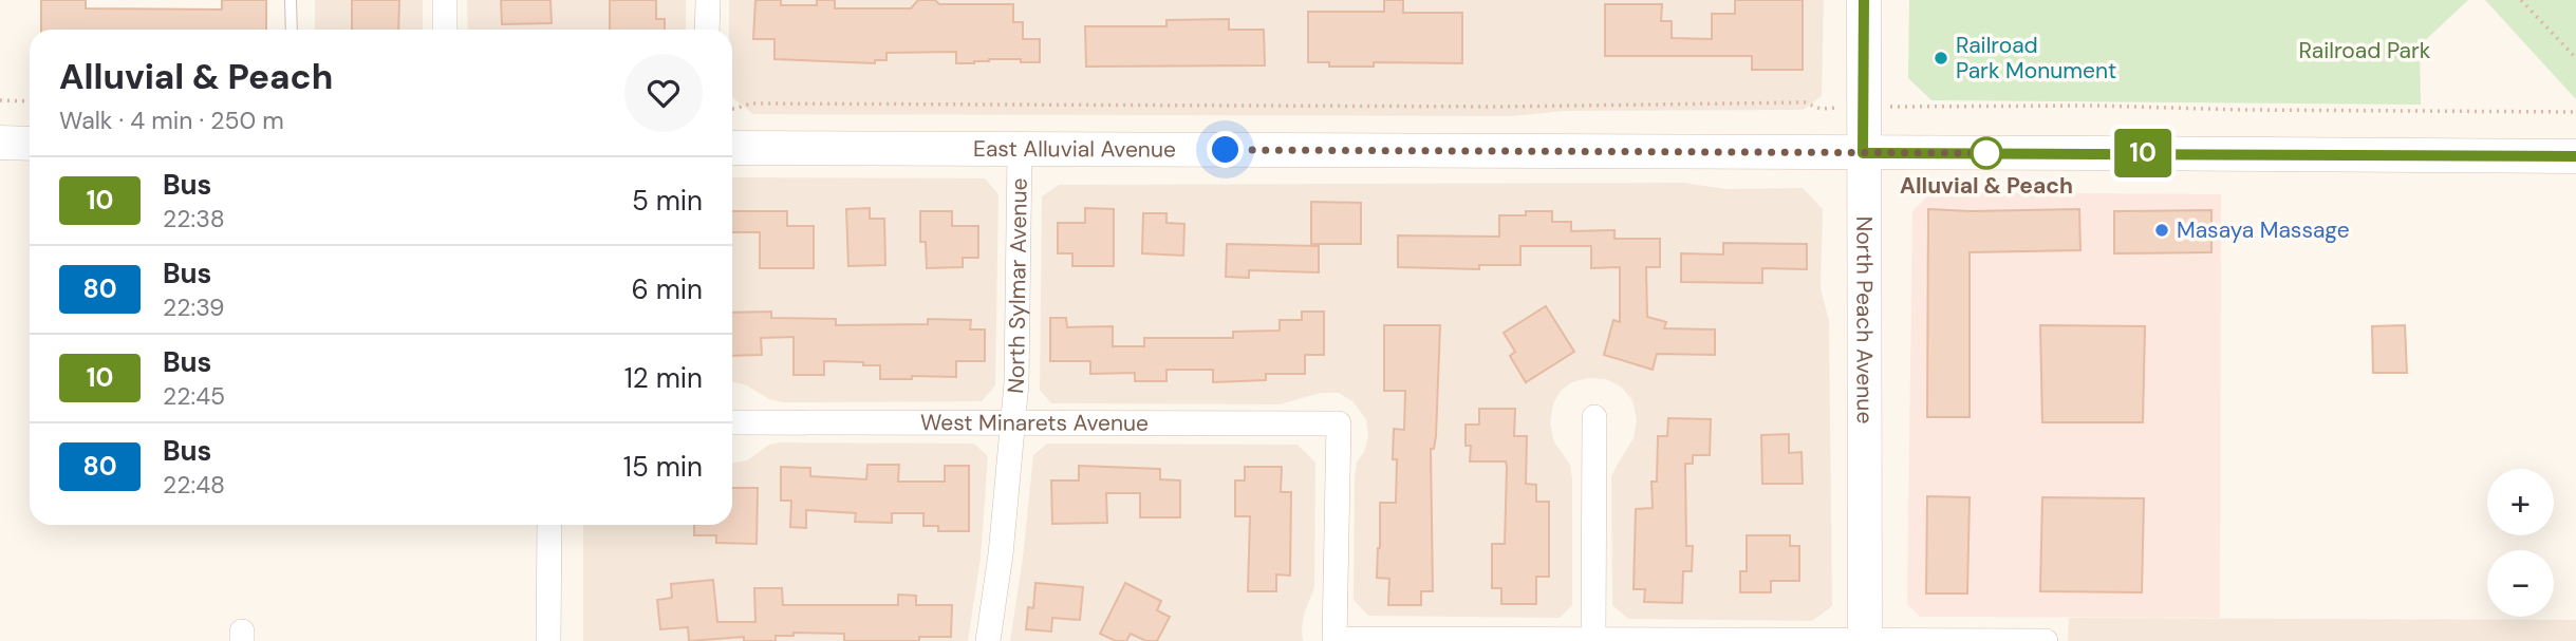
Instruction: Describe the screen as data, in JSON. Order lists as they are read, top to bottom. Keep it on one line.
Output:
{"streets":{"street":["East Alluvial Avenue","North Sylmar Avenue","North Peach Avenue","West Minarets Avenue"]},"crossings":[["East Alluvial Avenue","North Sylmar Avenue"],["East Alluvial Avenue","North Peach Avenue"],["North Sylmar Avenue","West Minarets Avenue"]],"parks":["Railroad Park"],"places":["Railroad Park Monument","Alluvial & Peach","Masaya Massage"],"lines":["bus line 10"],"page":{"on_map":"10","heading":["Alluvial & Peach","Walk · 4 min · 250 m"],"list":[{"mark":"10","name":"Bus","note":"22:38","value":"5 min"},{"mark":"80","name":"Bus","note":"22:39","value":"6 min"},{"mark":"10","name":"Bus","note":"22:45","value":"12 min"},{"mark":"80","name":"Bus","note":"22:48","value":"15 min"}],"map_buttons":["+","−"]}}
